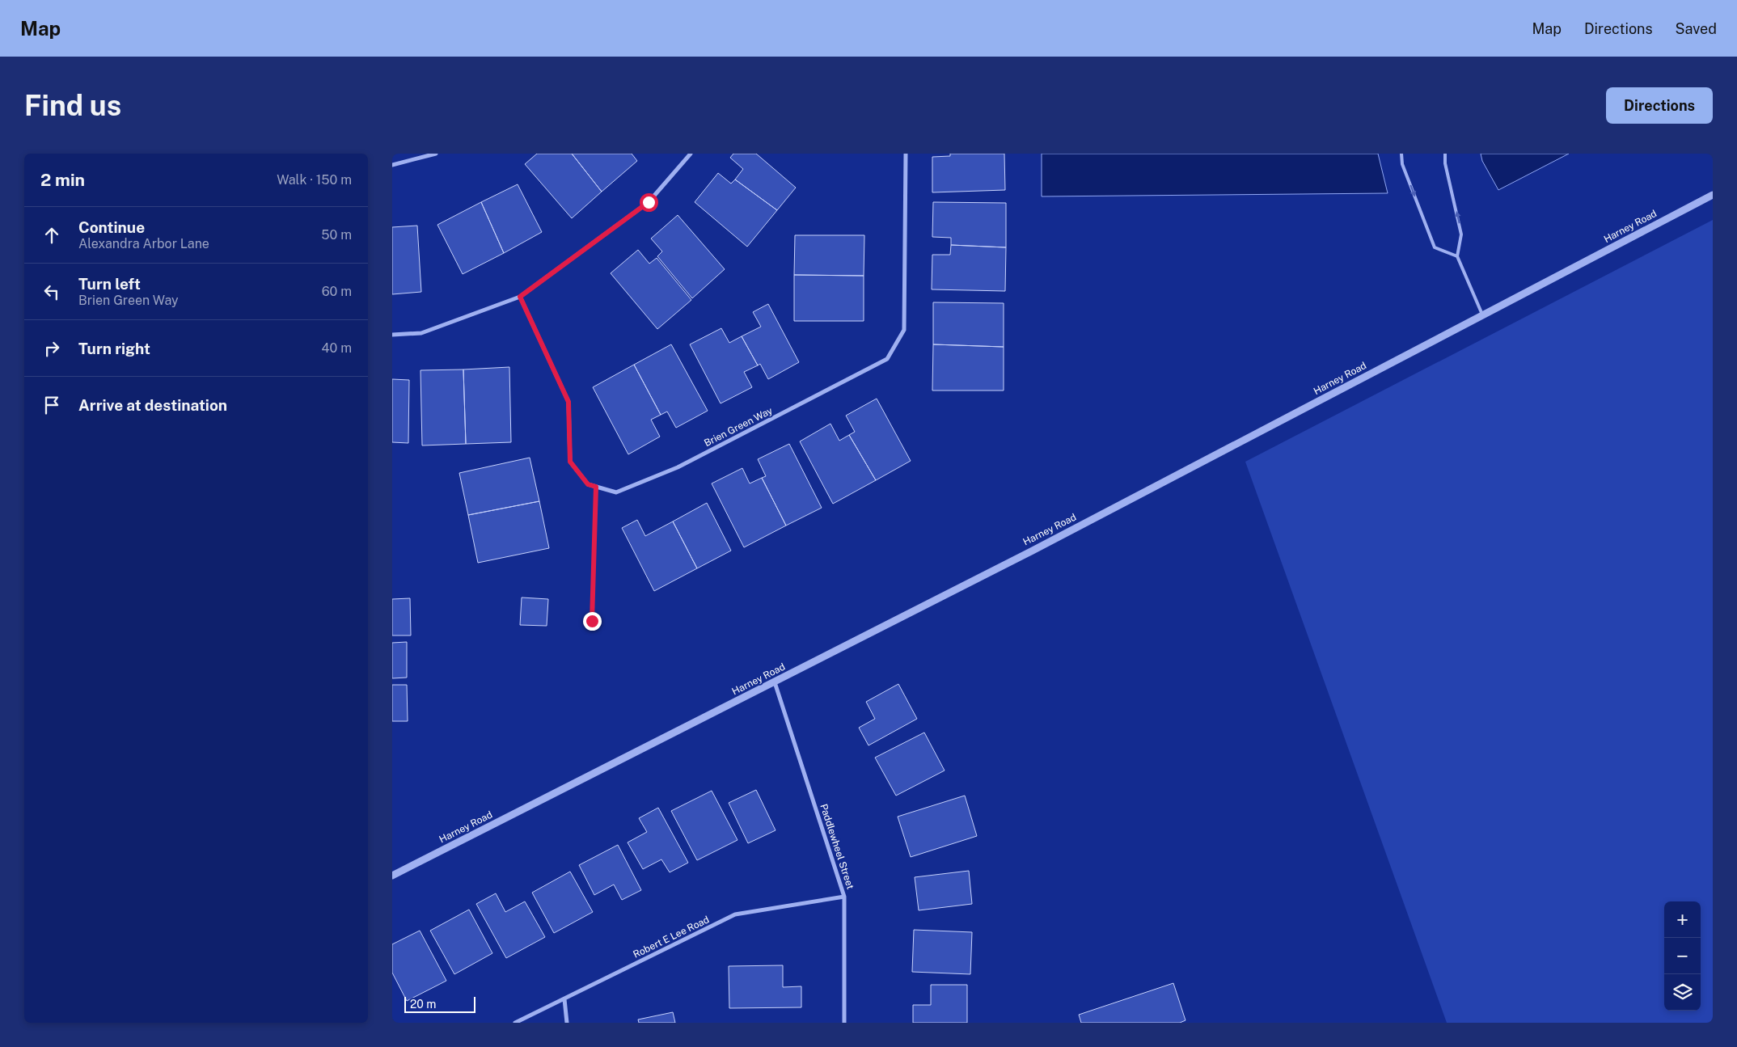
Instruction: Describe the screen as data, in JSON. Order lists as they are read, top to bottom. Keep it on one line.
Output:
{"streets":{"street":["Harney Road","Brien Green Way","Paddlewheel Street","Robert E Lee Road"]},"crossings":[["Harney Road","Paddlewheel Street"],["Paddlewheel Street","Robert E Lee Road"]],"scale_bar":"20 m","page":{"header":"Map","nav":["Map","Directions","Saved"],"buttons":"Directions","title":"Find us","heading":["2 min","Walk · 150 m"],"list":[["Continue","Alexandra Arbor Lane","50 m"],["Turn left","Brien Green Way","60 m"],["Turn right","40 m"],"Arrive at destination"],"map_buttons":["+","−"],"scale":"20 m"}}
